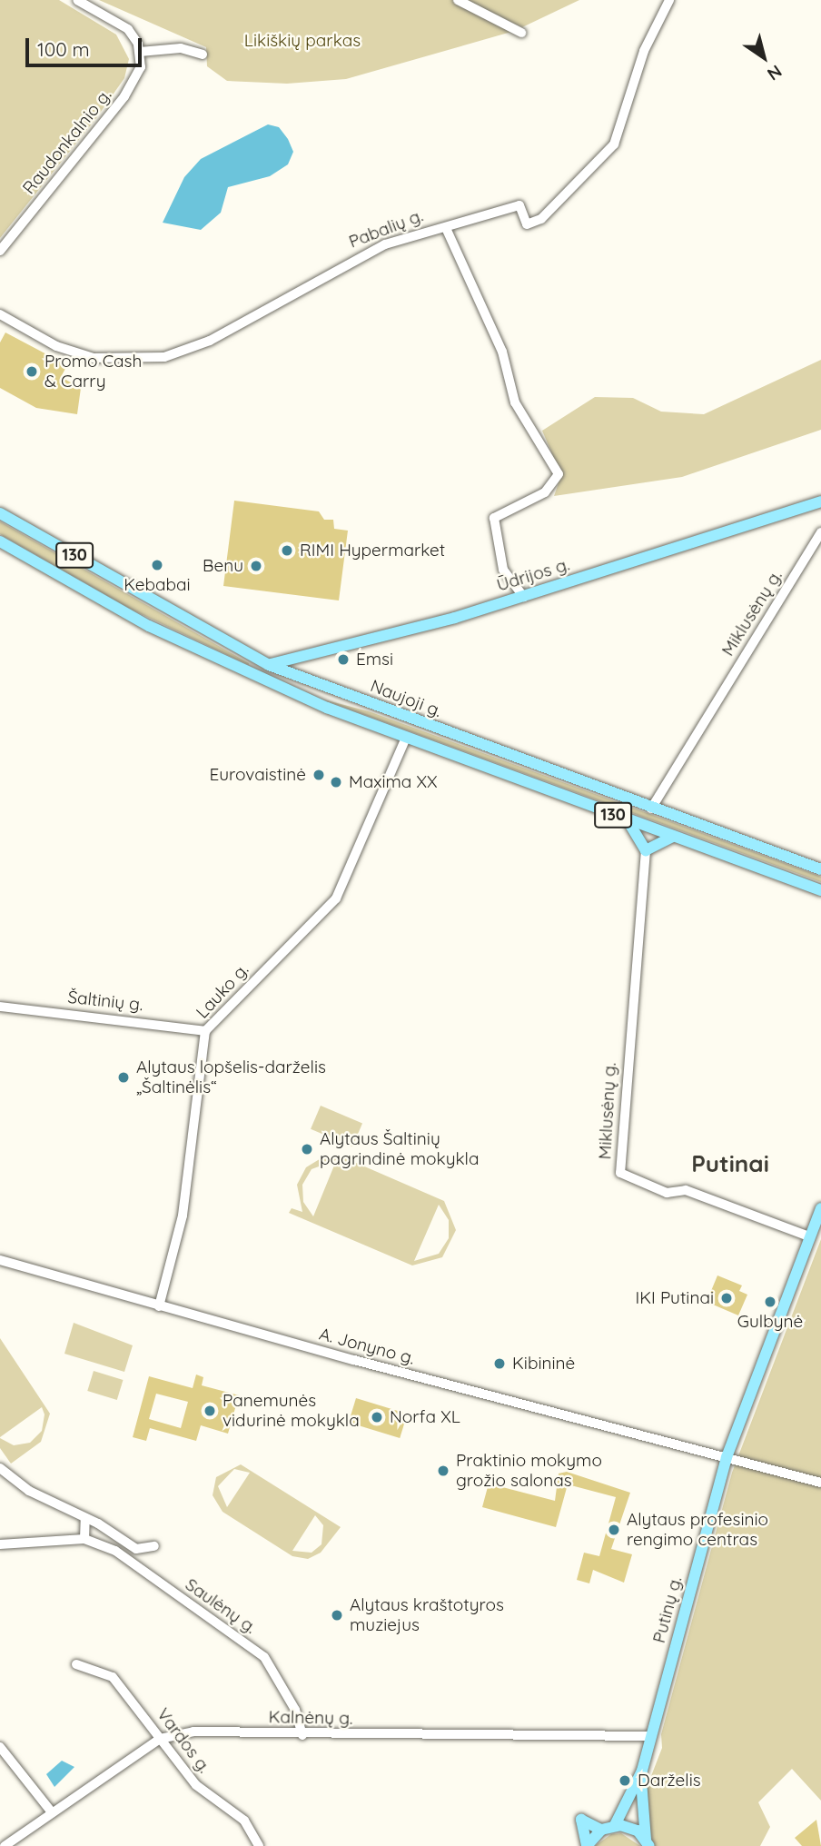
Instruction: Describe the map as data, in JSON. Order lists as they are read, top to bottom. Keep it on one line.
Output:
{"streets":{"main road":["130","Ūdrijos g.","Naujoji g.","Putinų g."],"street":["Raudonkalnio g.","Pabalių g.","Miklusėnų g.","Lauko g.","Šaltinių g.","A. Jonyno g.","Saulėnų g.","Kalnėnų g.","Vardos g."]},"crossings":[["Ūdrijos g.","Naujoji g."],["Miklusėnų g.","Naujoji g."],["Miklusėnų g.","Putinų g."],["Naujoji g.","Lauko g."],["Lauko g.","Šaltinių g."],["Lauko g.","A. Jonyno g."],["A. Jonyno g.","Putinų g."],["Saulėnų g.","Kalnėnų g."],["Putinų g.","Kalnėnų g."],["Kalnėnų g.","Vardos g."]],"districts":["Putinai"],"parks":["Likiškių parkas"],"places":["Promo Cash & Carry","RIMI Hypermarket","Kebabai","Benu","Emsi","Eurovaistinė","Maxima XX","Alytaus lopšelis-darželis „Šaltinėlis“","Alytaus Šaltinių pagrindinė mokykla","IKI Putinai","Gulbynė","Kibininė","Panemunės vidurinė mokykla","Norfa XL","Praktinio mokymo grožio salonas","Alytaus profesinio rengimo centras","Alytaus kraštotyros muziejus","Darželis"],"scale_bar":"100 m","north":"bottom right"}
